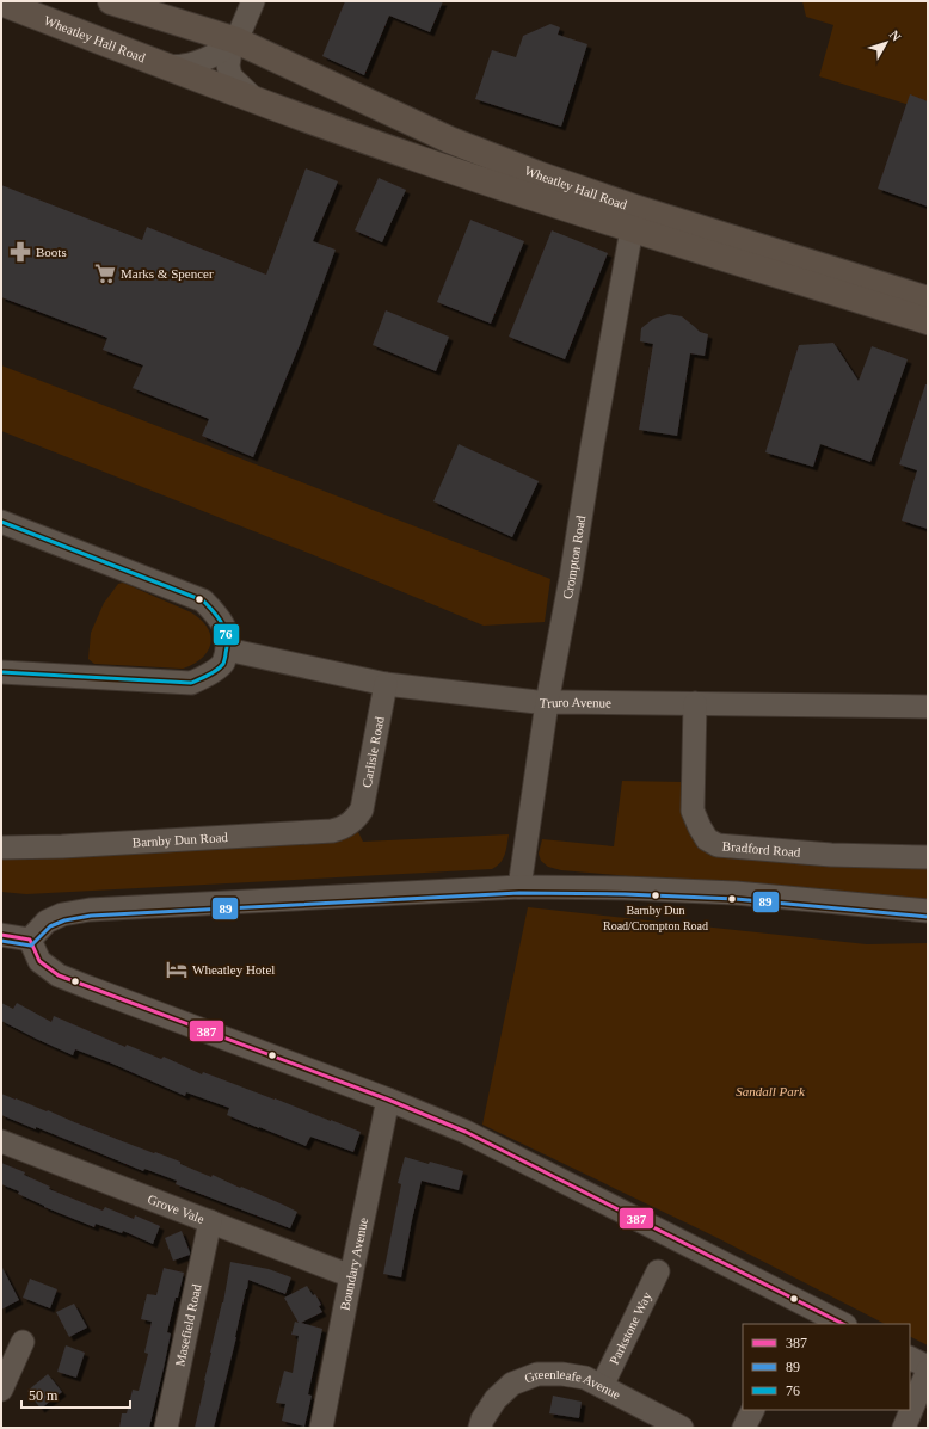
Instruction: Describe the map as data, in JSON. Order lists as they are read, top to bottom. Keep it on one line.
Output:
{"streets":{"highway":["Wheatley Hall Road"],"street":["Crompton Road","Truro Avenue","Carlisle Road","Barnby Dun Road","Bradford Road","Grove Vale","Boundary Avenue","Masefield Road","Parkstone Way","Greenleafe Avenue"]},"crossings":[["Wheatley Hall Road","Crompton Road"],["Crompton Road","Truro Avenue"],["Truro Avenue","Carlisle Road"],["Truro Avenue","Bradford Road"],["Carlisle Road","Barnby Dun Road"],["Grove Vale","Boundary Avenue"],["Grove Vale","Masefield Road"],["Parkstone Way","Greenleafe Avenue"]],"parks":["Sandall Park"],"places":{"pharmacy":["Boots"],"supermarket":["Marks & Spencer"],"other":["Barnby Dun Road/Crompton Road"],"hotel":["Wheatley Hotel"]},"lines":["transit line 76","transit line 89","transit line 387"],"legend":["387","89","76"],"scale_bar":"50 m","north":"top right"}
